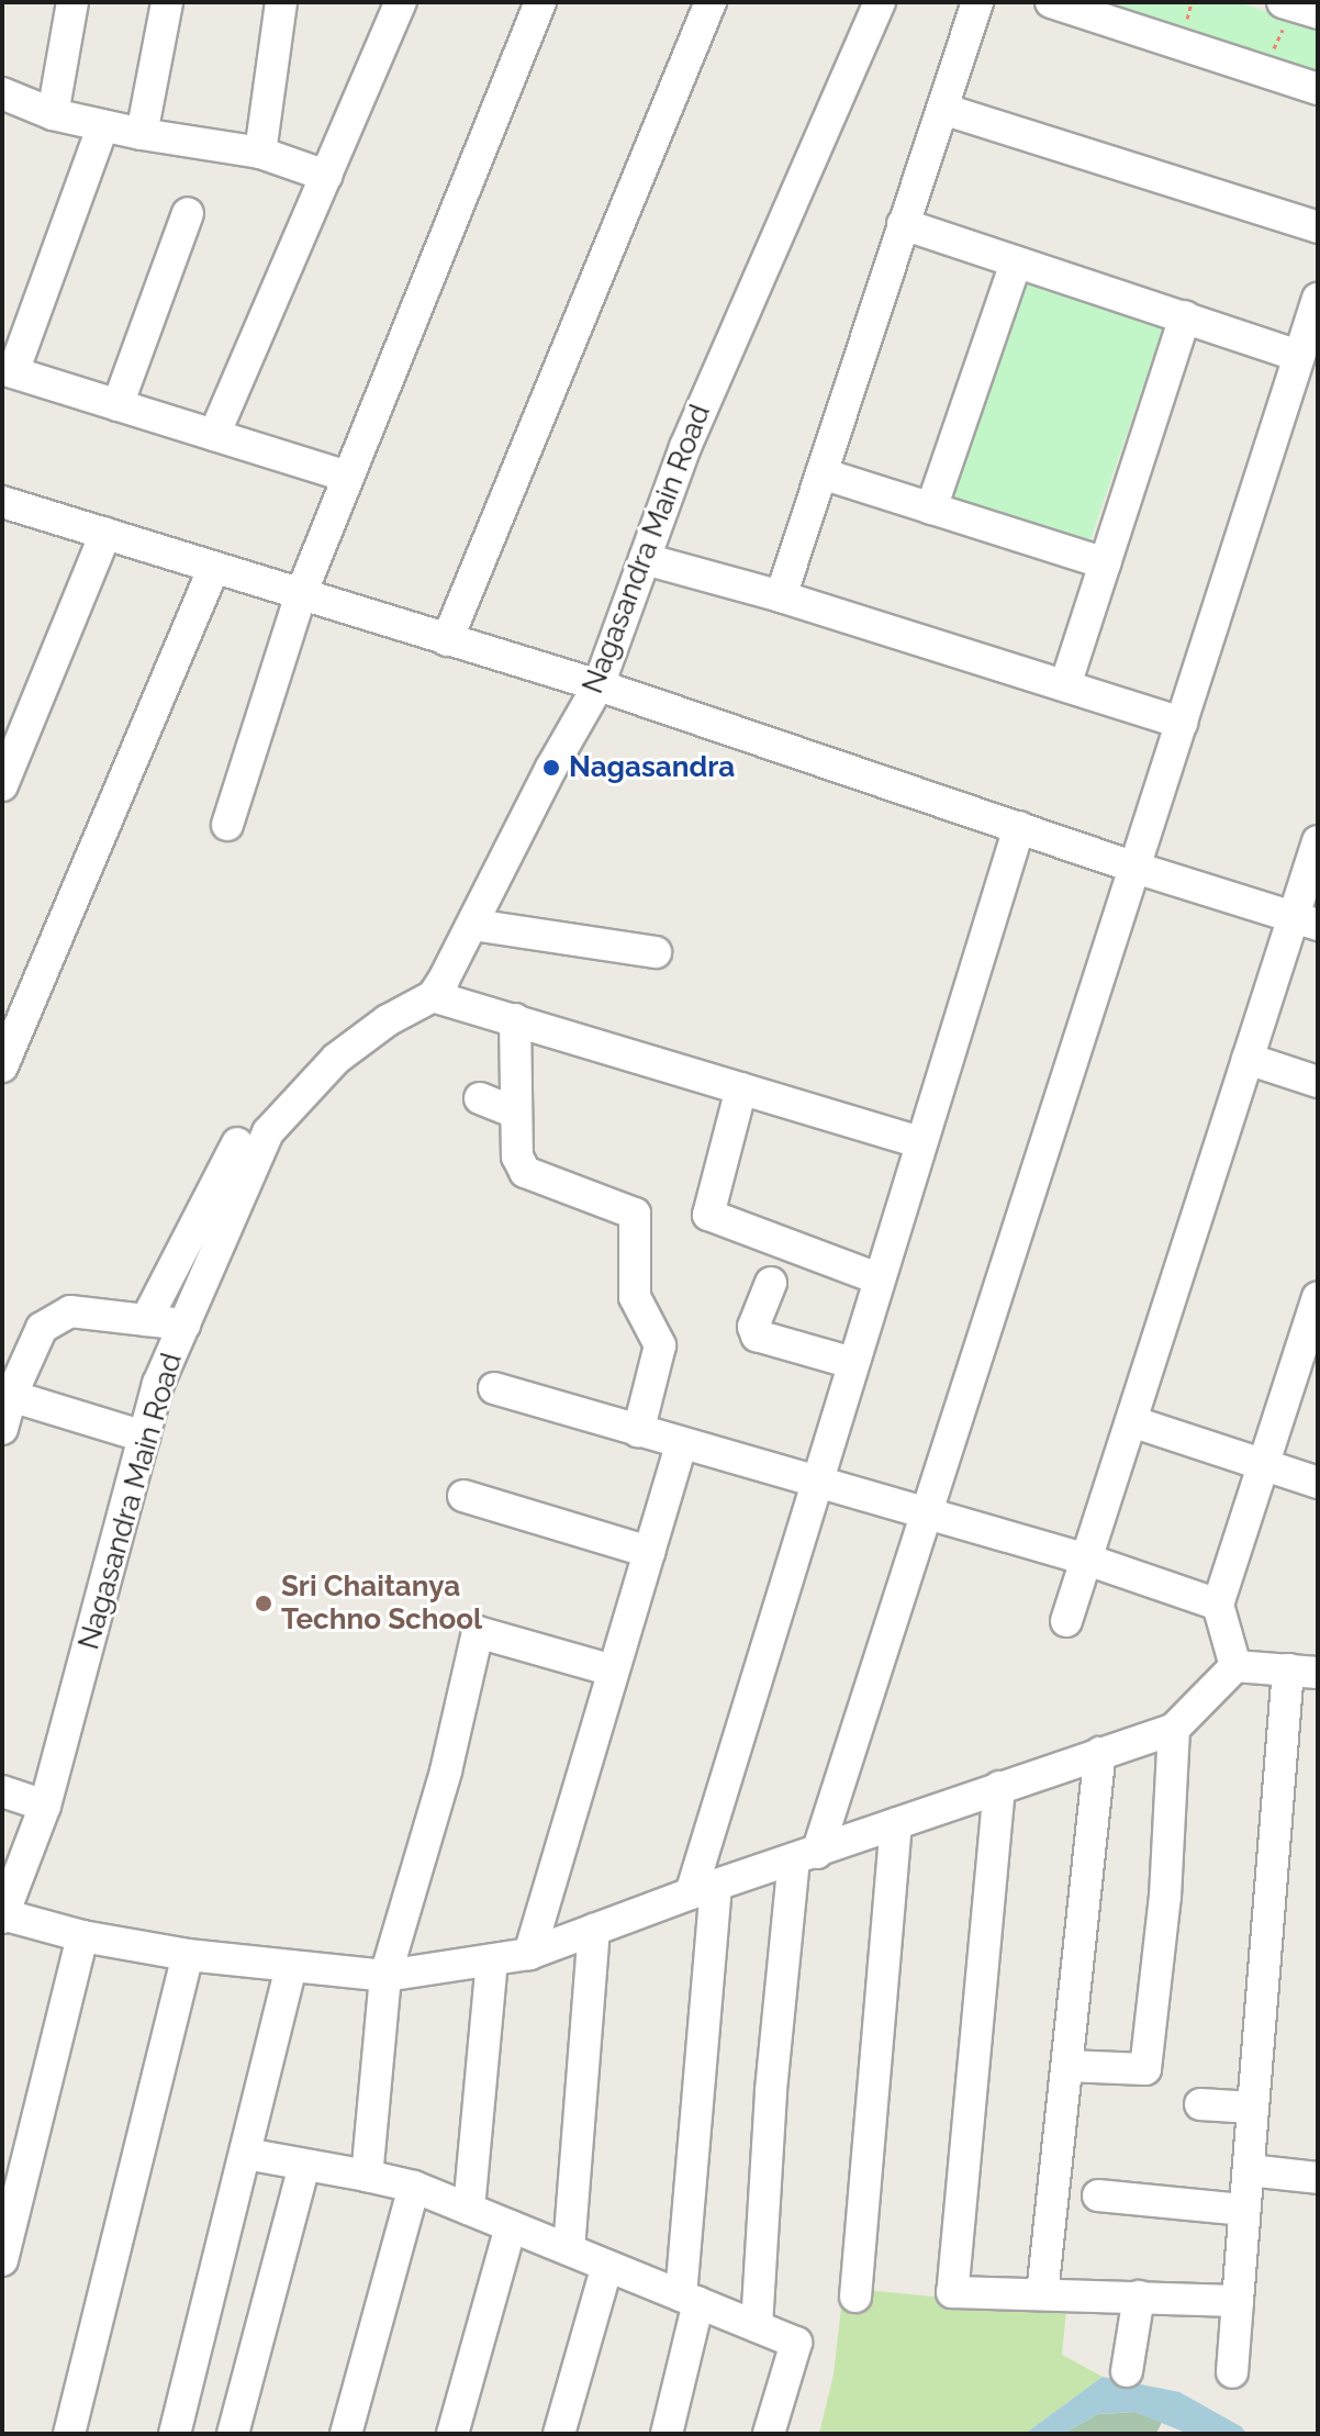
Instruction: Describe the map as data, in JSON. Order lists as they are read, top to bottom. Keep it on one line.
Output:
{"streets":{"street":["Nagasandra Main Road"]},"places":["Nagasandra","Sri Chaitanya Techno School"]}
